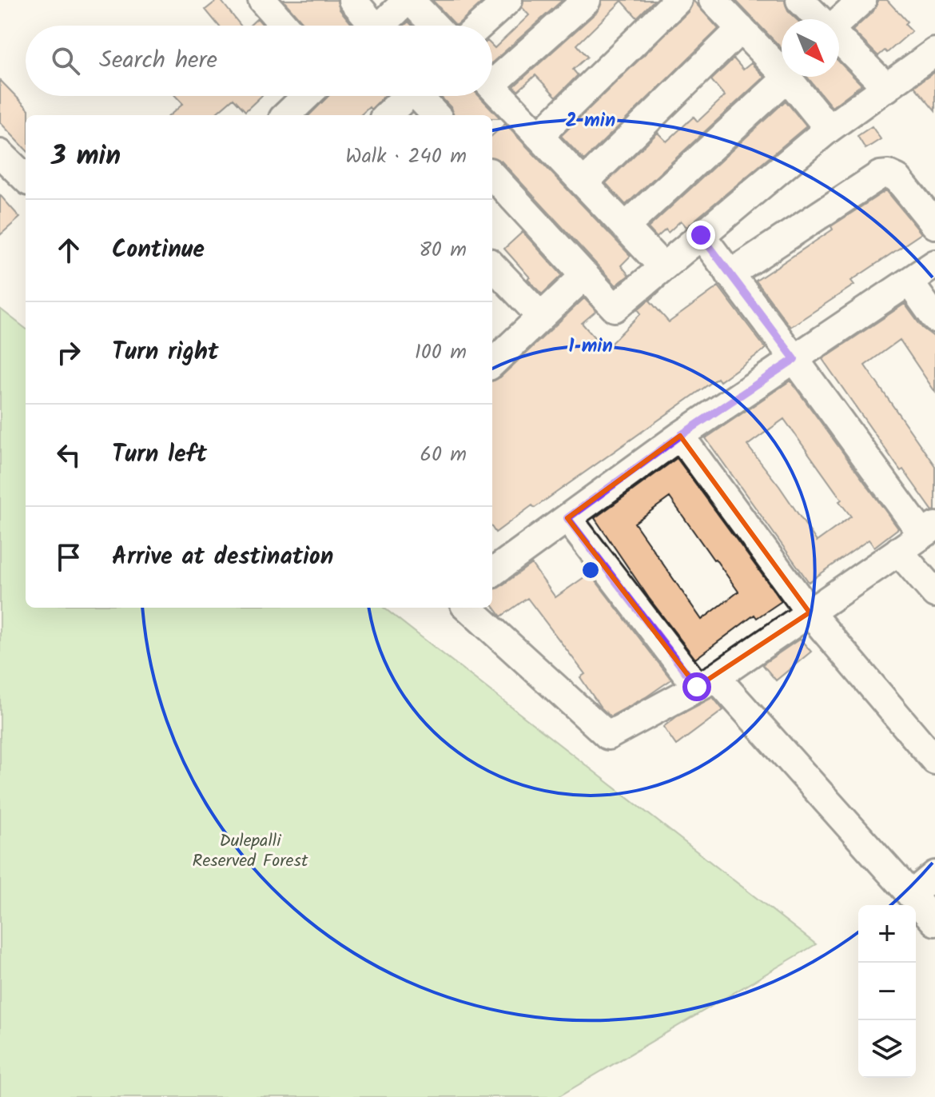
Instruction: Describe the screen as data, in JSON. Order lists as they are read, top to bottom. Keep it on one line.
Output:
{"parks":["Dulepalli Reserved Forest"],"north":"bottom right","page":{"search":"Search here","heading":["3 min","Walk · 240 m"],"list":[["Continue","80 m"],["Turn right","100 m"],["Turn left","60 m"],"Arrive at destination"],"map_buttons":["+","−"]},"rings":["2 min","1 min"]}
